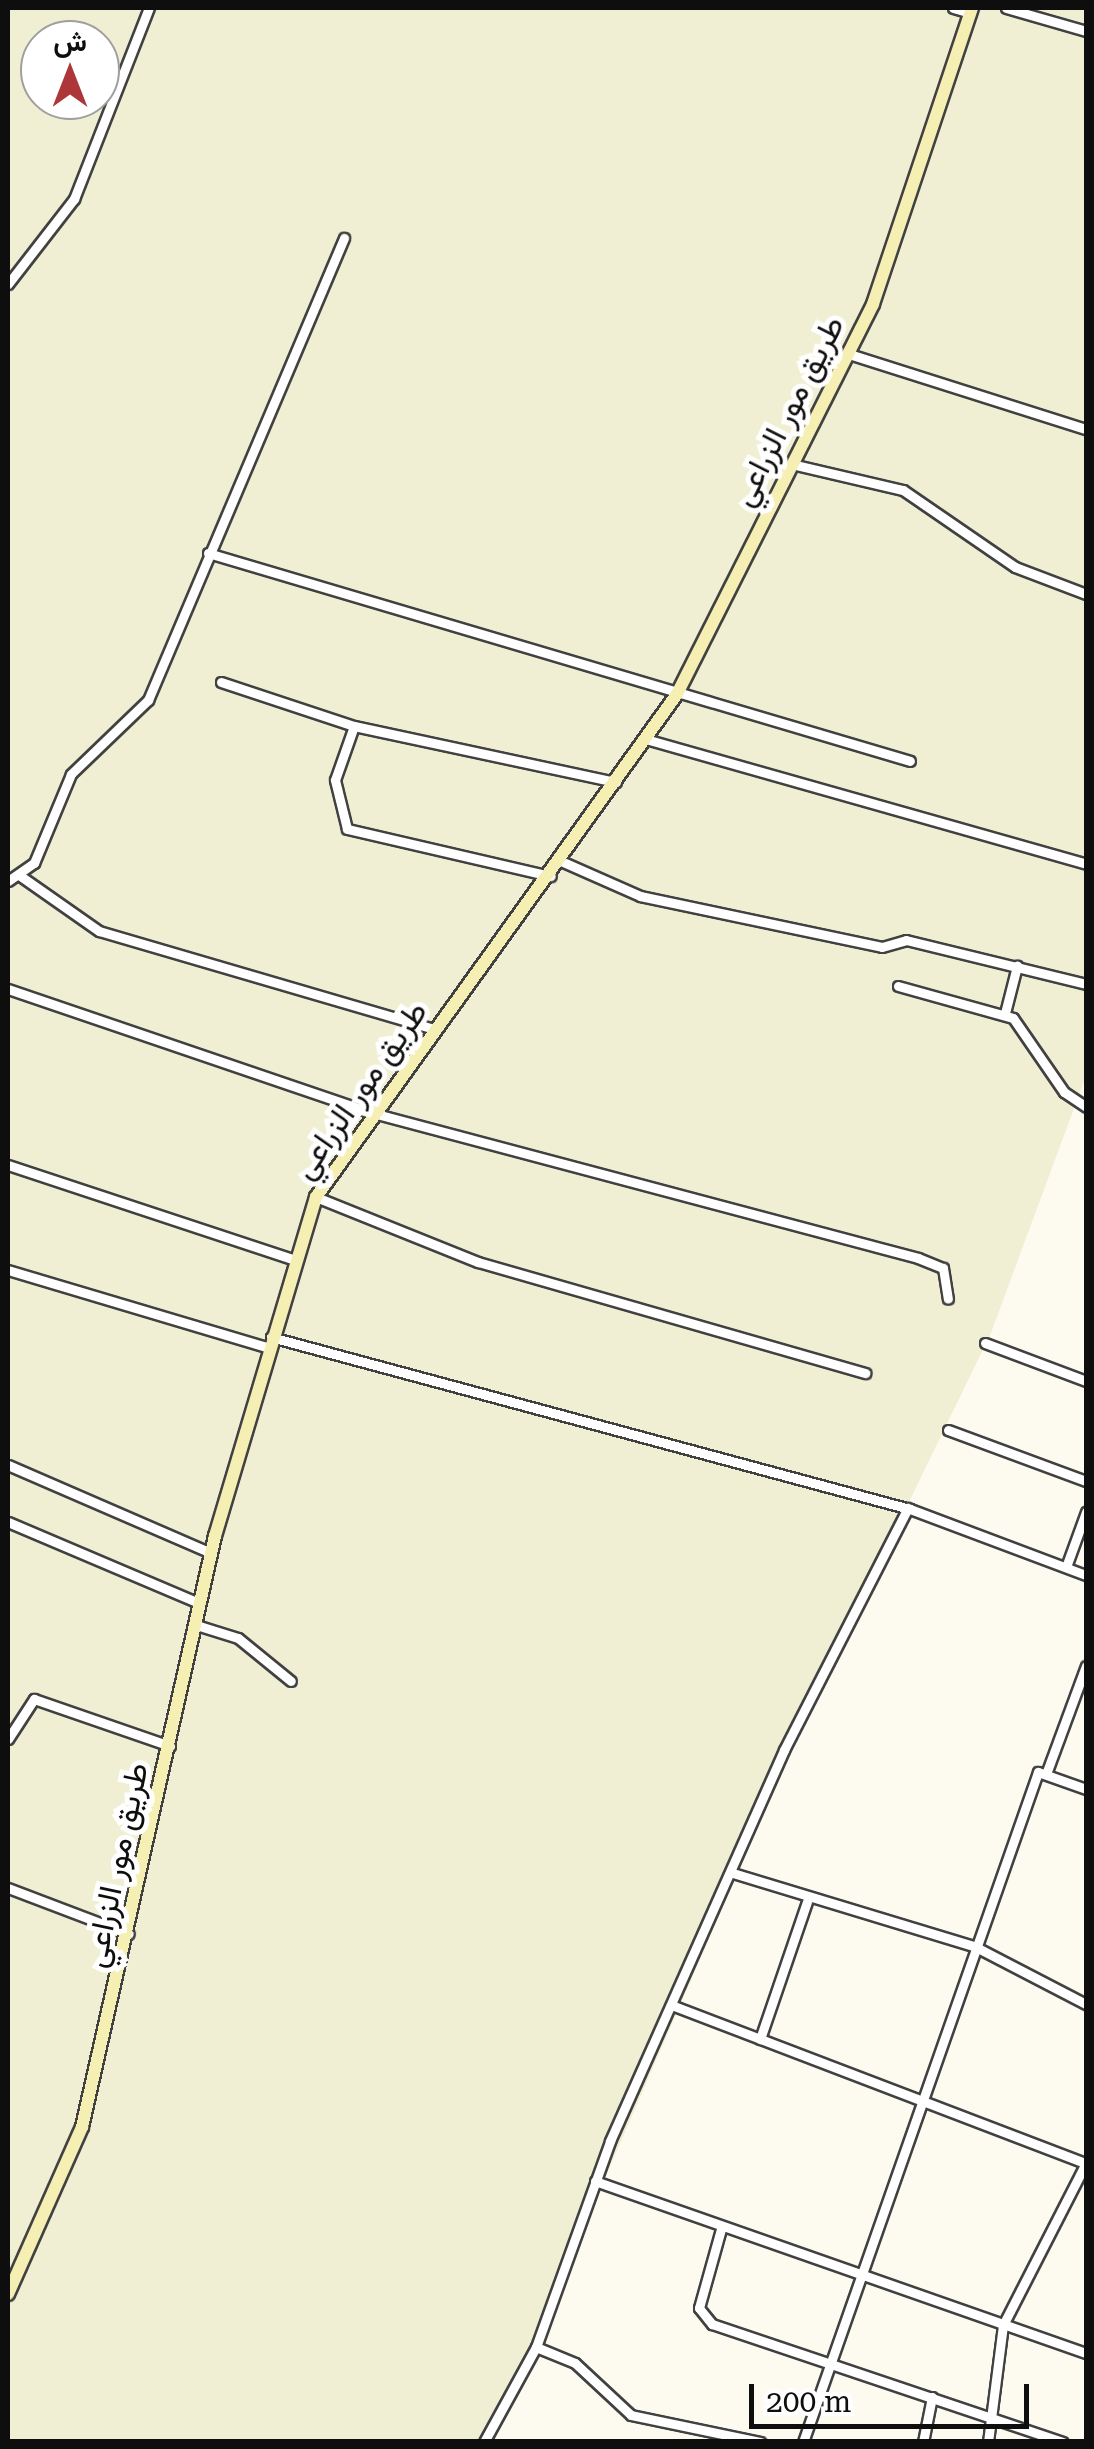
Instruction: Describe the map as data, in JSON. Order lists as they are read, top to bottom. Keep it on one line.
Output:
{"streets":{"street":["طريق مور الزراعي"]},"scale_bar":"200 m","north":"top"}
